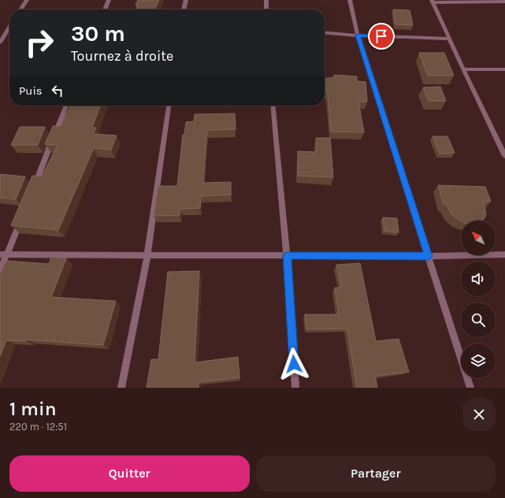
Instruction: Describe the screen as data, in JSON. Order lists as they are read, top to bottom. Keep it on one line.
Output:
{"north":"top left","page":{"turn":["30 m","Tournez à droite"],"then":"Puis","heading":["1 min","220 m · 12:51"],"buttons":["Quitter","Partager"]}}
